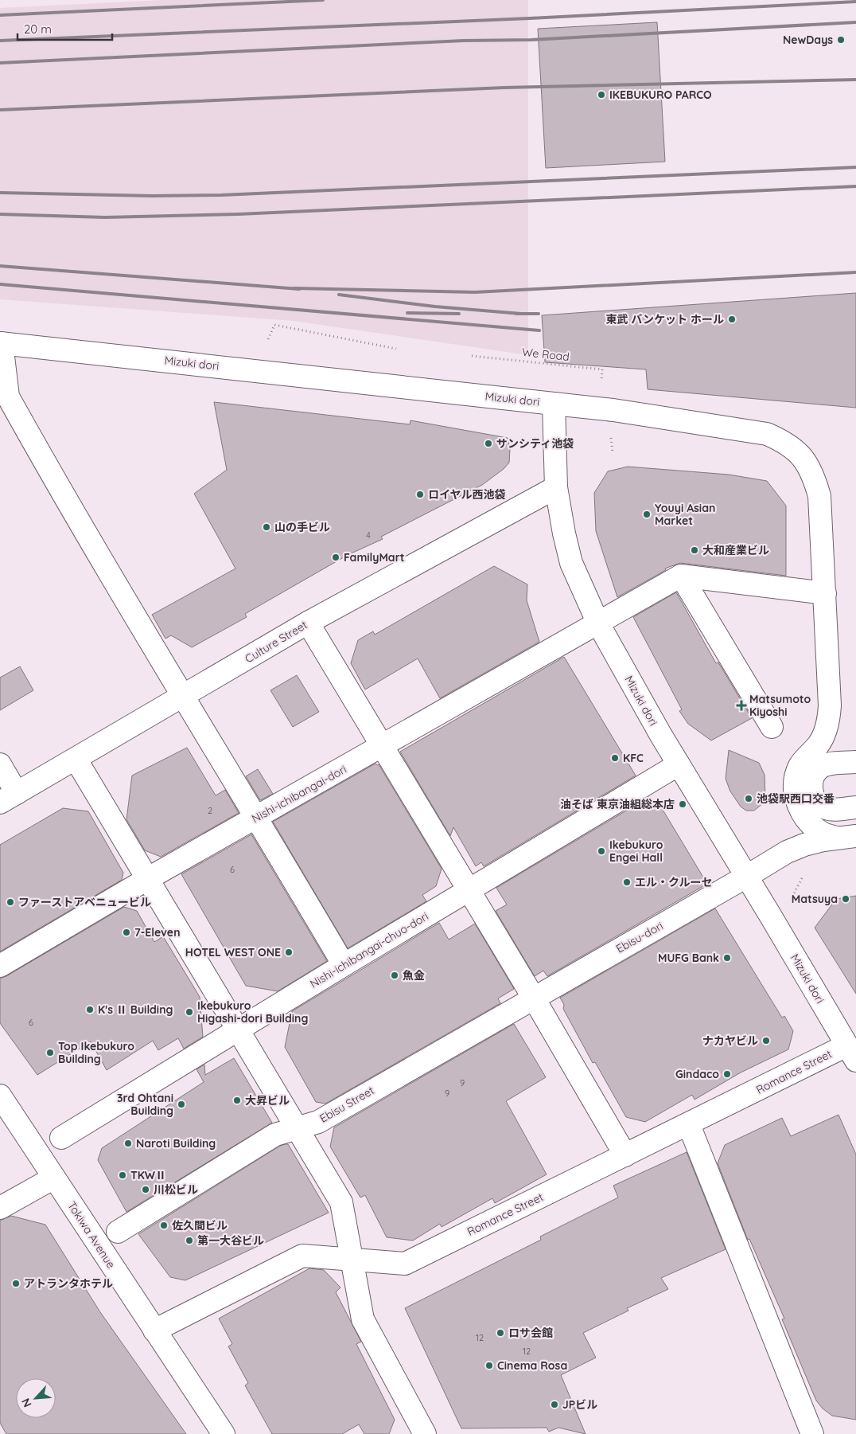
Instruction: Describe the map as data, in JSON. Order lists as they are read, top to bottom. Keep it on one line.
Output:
{"streets":{"street":["Mizuki dori","Culture Street","Nishi-ichibangai-dori","Ebisu-dori","Nishi-ichibangai-chuo-dori","Romance Street","Ebisu Street","Tokiwa Avenue"],"path":["We Road"]},"crossings":[["Mizuki dori","Culture Street"],["Mizuki dori","Nishi-ichibangai-dori"],["Mizuki dori","Ebisu-dori"],["Mizuki dori","Nishi-ichibangai-chuo-dori"],["Mizuki dori","Romance Street"],["Ebisu-dori","Ebisu Street"],["Romance Street","Tokiwa Avenue"]],"places":{"other":["NewDays","IKEBUKURO PARCO","東武 バンケット ホール","サンシティ池袋","ロイヤル西池袋","Youyi Asian Market","山の手ビル","大和産業ビル","FamilyMart","KFC","池袋駅西口交番","油そば 東京油組総本店","Ikebukuro Engei Hall","エル・クルーセ","Matsuya","ファーストアベニュービル","7-Eleven","HOTEL WEST ONE","MUFG Bank","魚金","K's Ⅱ Building","Ikebukuro Higashi-dori Building","ナカヤビル","Top Ikebukuro Building","Gindaco","大昇ビル","3rd Ohtani Building","Naroti Building","TKWⅡ","川松ビル","佐久間ビル","第一大谷ビル","アトランタホテル","ロサ会館","Cinema Rosa","JPビル"],"health":["Matsumoto Kiyoshi"]},"house_numbers":["4","2","6","6","9","9","12","12"],"scale_bar":"20 m","north":"bottom left"}
